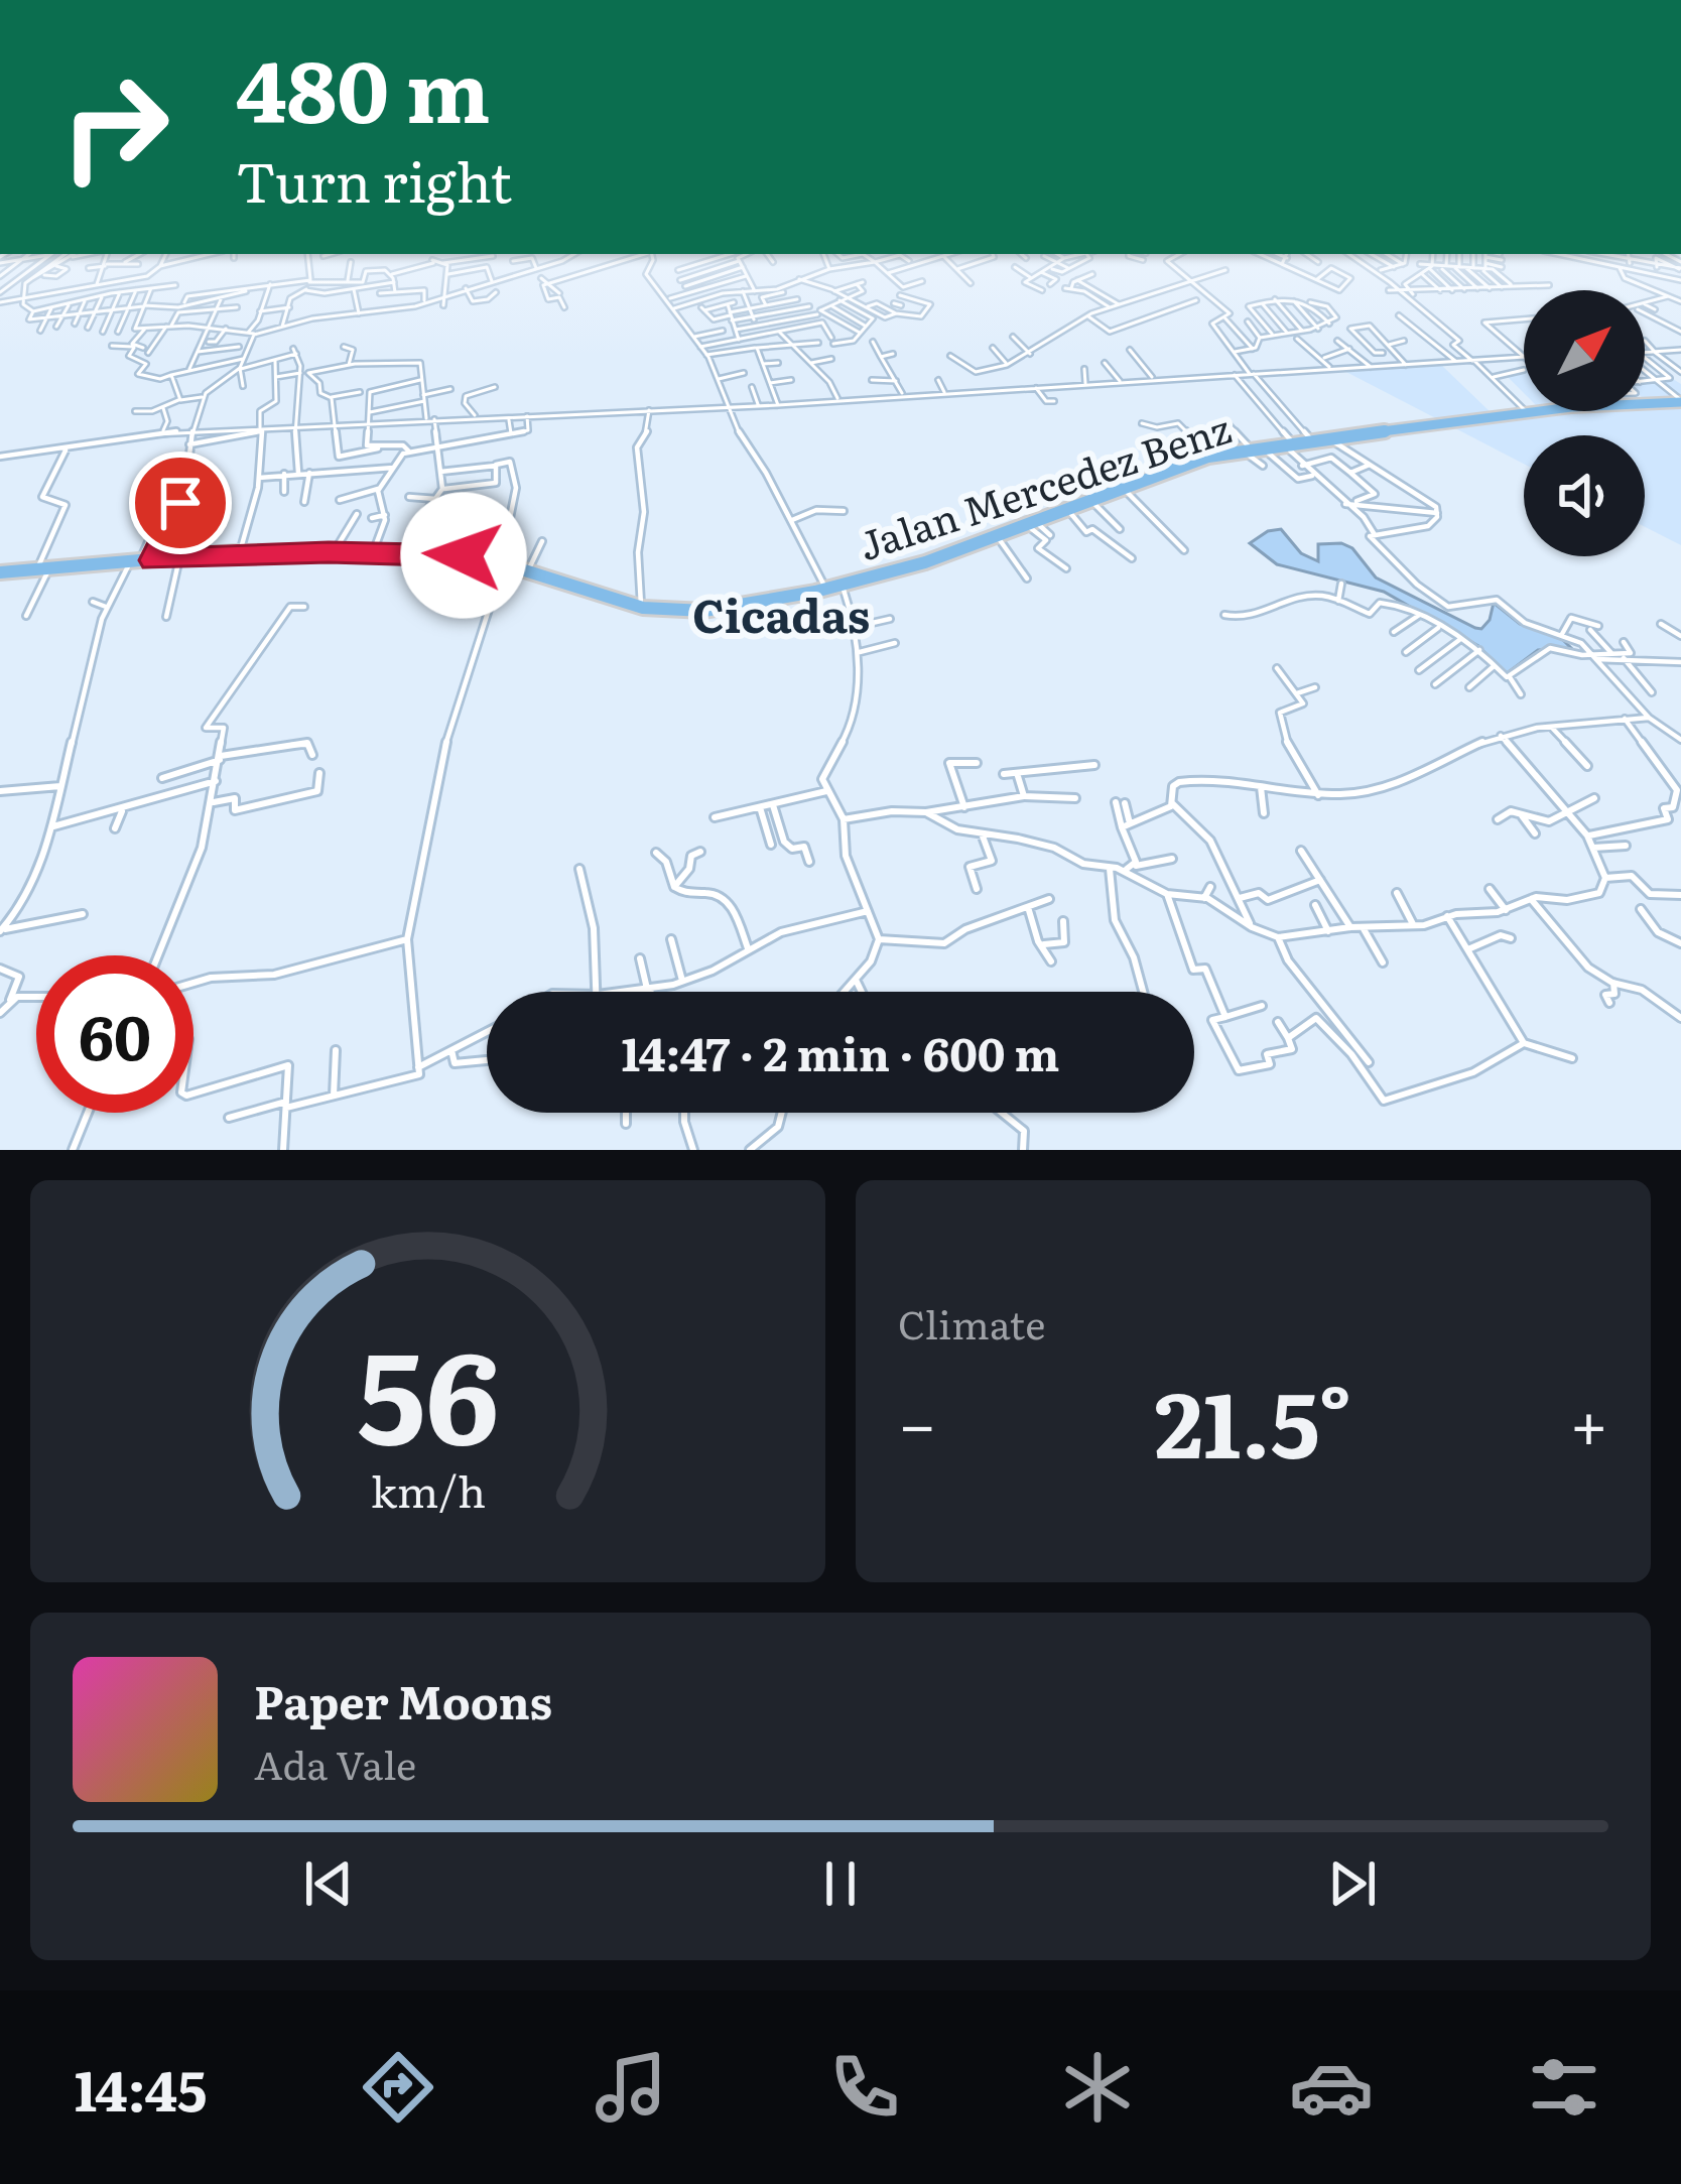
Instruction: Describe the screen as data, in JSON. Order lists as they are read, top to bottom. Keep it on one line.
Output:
{"streets":{"main road":["Jalan Mercedez Benz"]},"districts":["Cicadas"],"north":"top right","page":{"turn":["480 m","Turn right"],"limit":"60","trip":"14:47 · 2 min · 600 m","tile":"Climate","heat":["−","21.5°","+"],"song":["Paper Moons","Ada Vale"],"tabs":"14:45","gauge":["56","km/h"]}}
